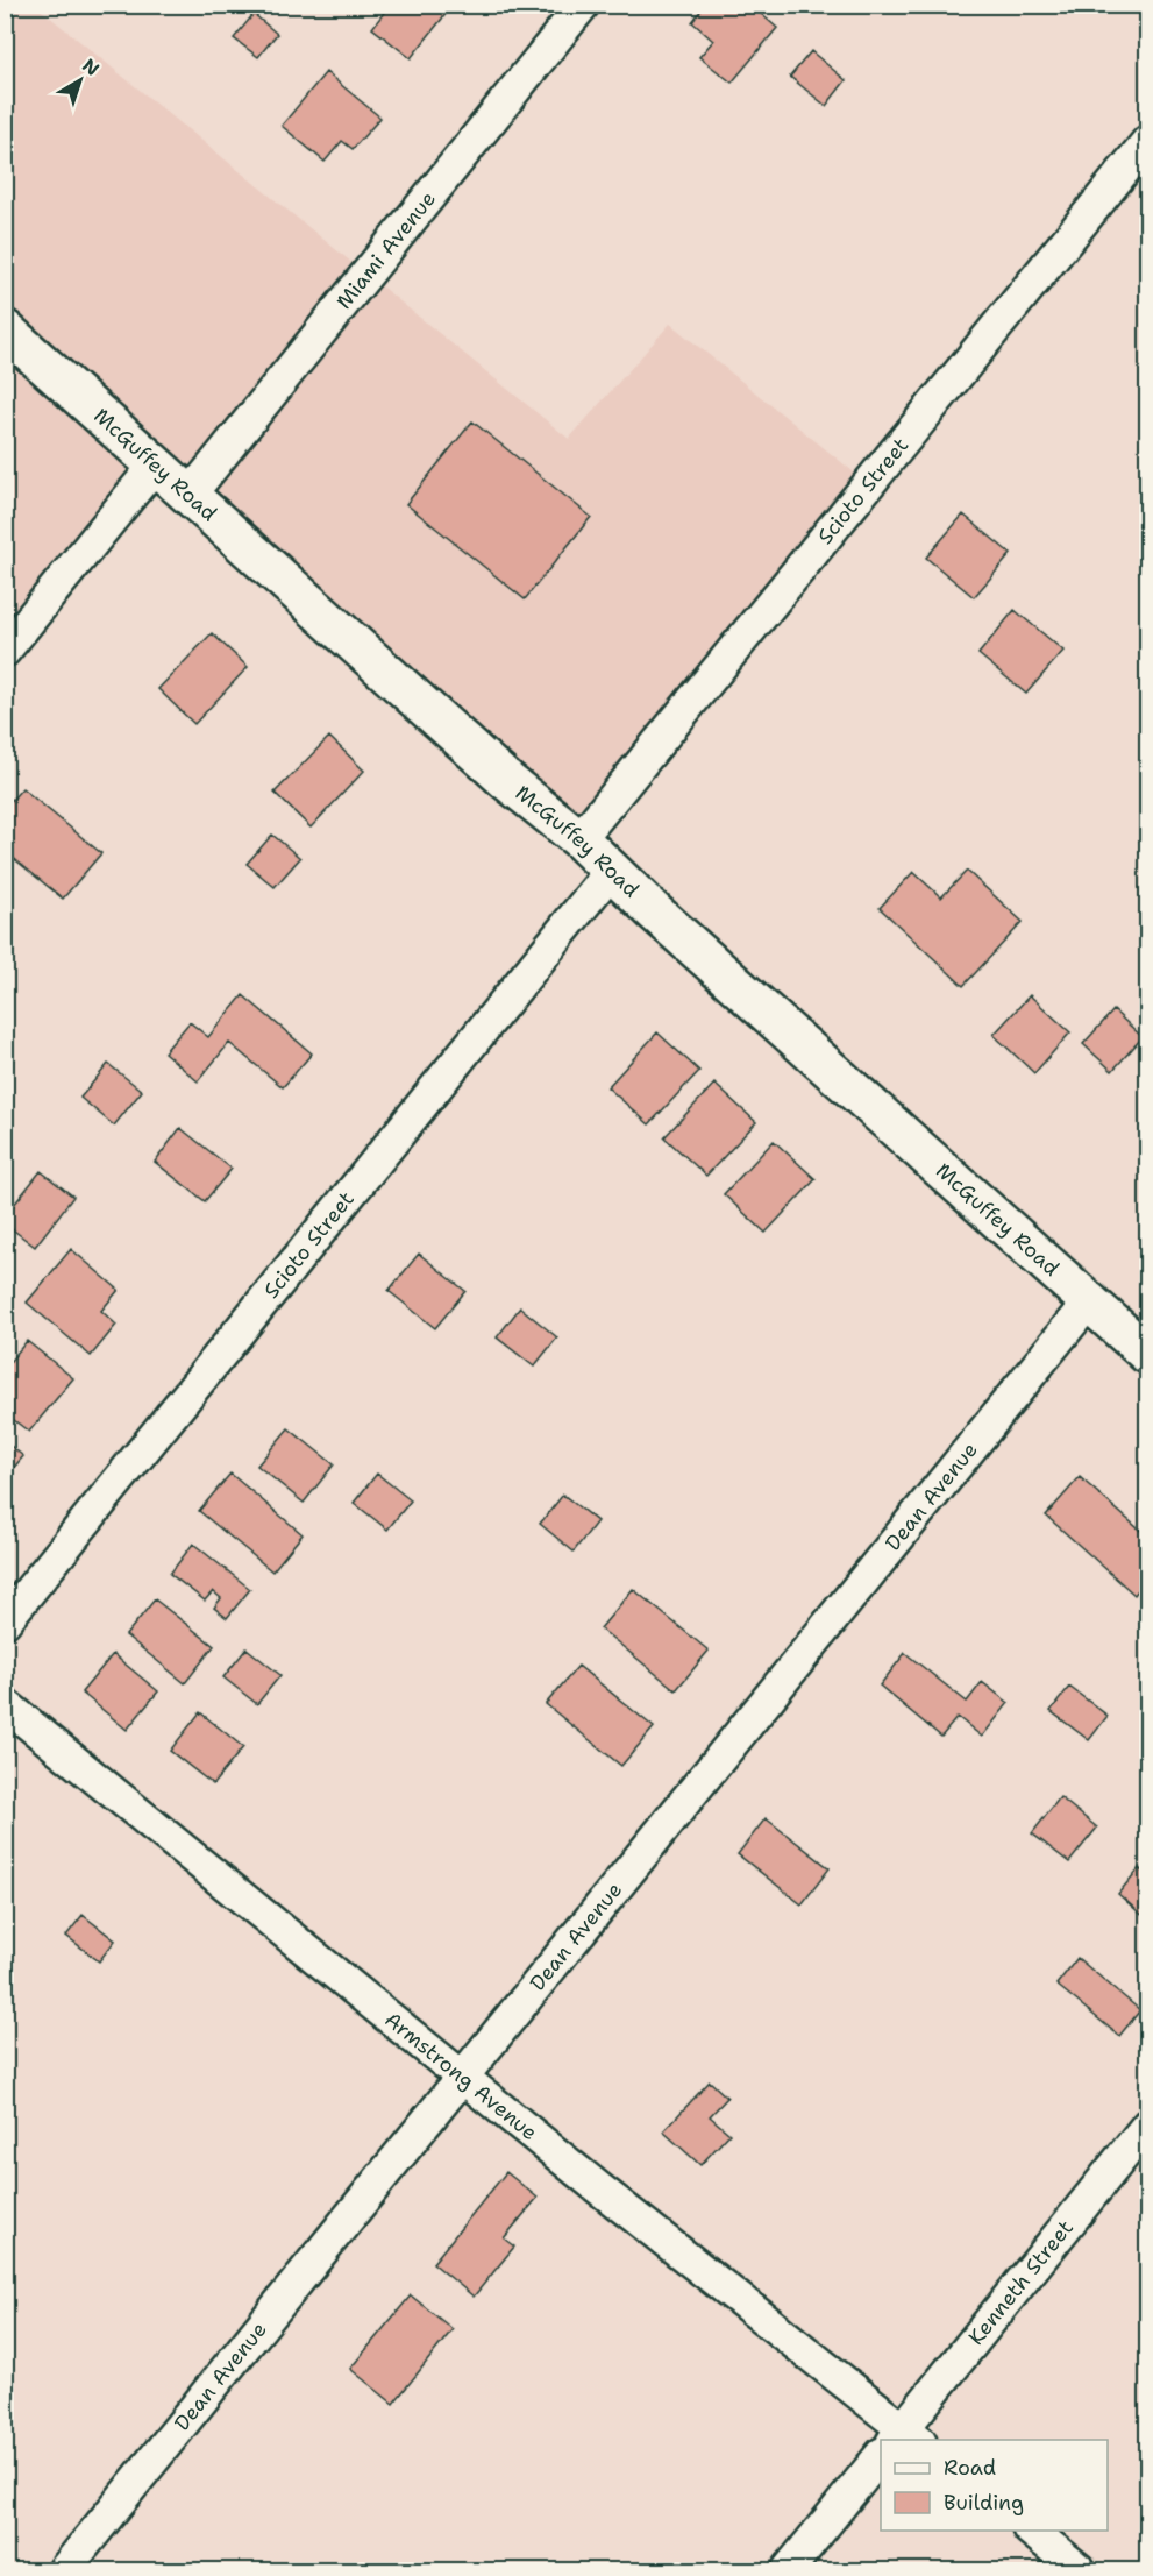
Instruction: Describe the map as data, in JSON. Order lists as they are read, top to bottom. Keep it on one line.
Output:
{"streets":{"street":["Miami Avenue","McGuffey Road","Scioto Street","Dean Avenue","Armstrong Avenue","Kenneth Street"]},"crossings":[["Miami Avenue","McGuffey Road"],["McGuffey Road","Scioto Street"],["McGuffey Road","Dean Avenue"],["Dean Avenue","Armstrong Avenue"],["Armstrong Avenue","Kenneth Street"]],"legend":["Road","Building"],"north":"top right"}
